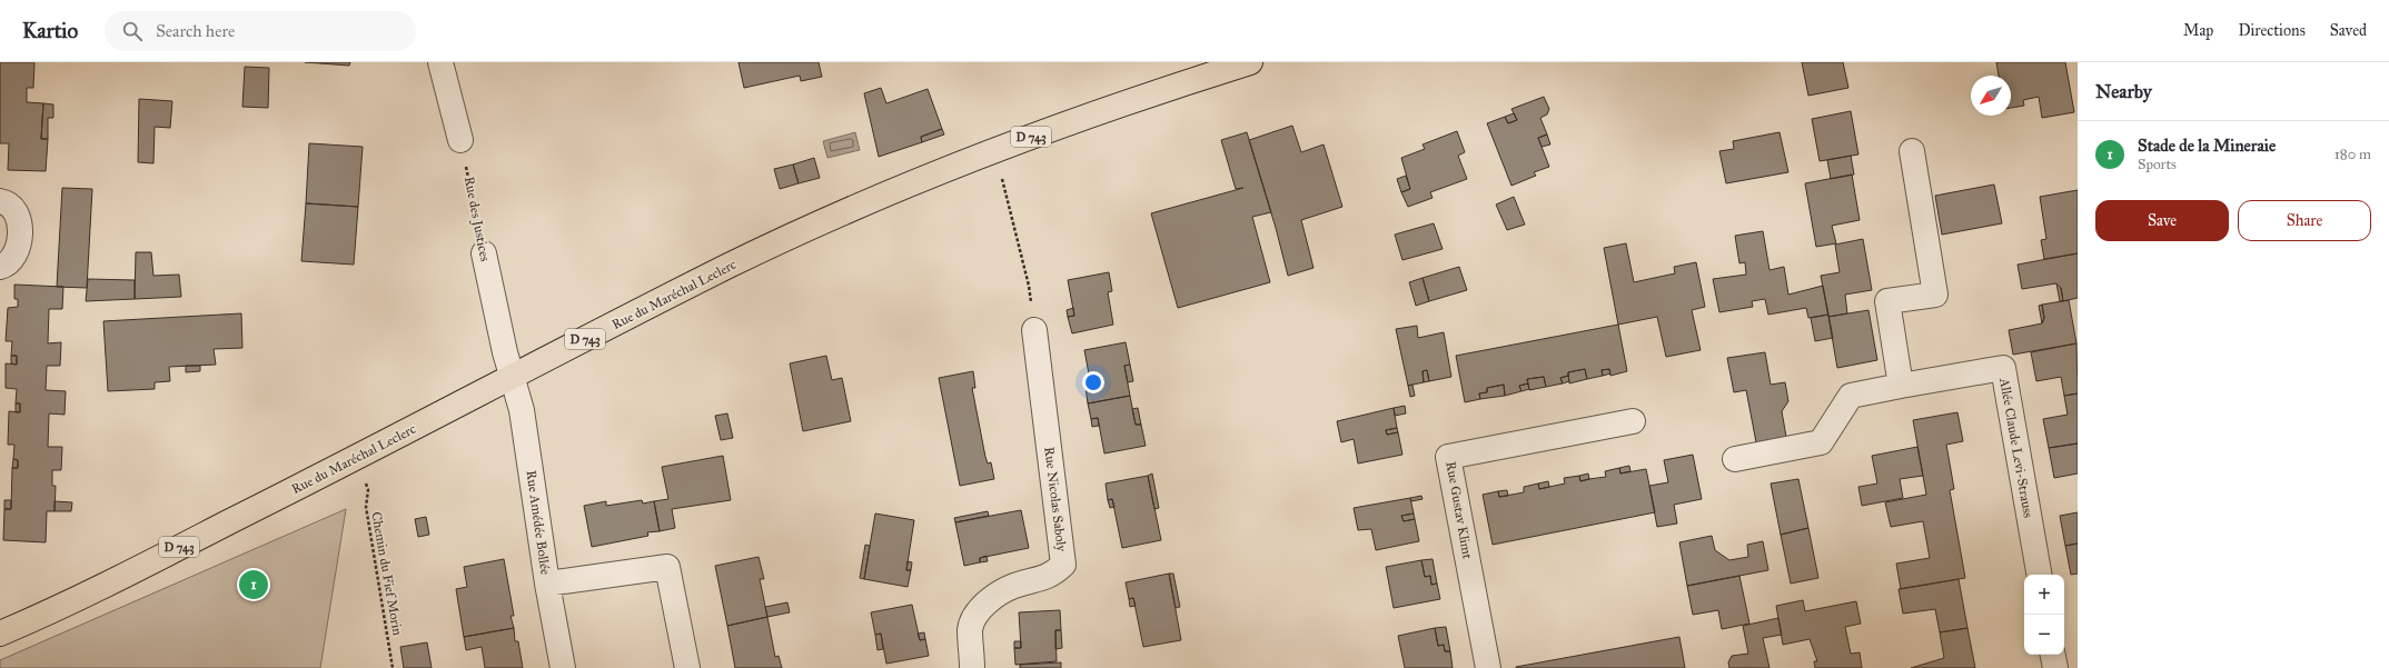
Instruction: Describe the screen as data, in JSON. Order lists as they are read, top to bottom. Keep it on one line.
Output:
{"streets":{"main road":["D 743","Rue du Maréchal Leclerc"],"street":["Rue des Justices","Allée Claude Levi-Strauss","Rue Nicolas Saboly","Rue Gustav Klimt","Rue Amédée Bollée"],"path":["Chemin du Fief Morin"]},"crossings":[["Rue des Justices","Rue du Maréchal Leclerc"],["Rue des Justices","Rue Amédée Bollée"],["Rue du Maréchal Leclerc","Rue Amédée Bollée"],["Rue du Maréchal Leclerc","Chemin du Fief Morin"]],"north":"bottom left","page":{"header":"Kartio","search":"Search here","nav":["Map","Directions","Saved"],"heading":"Nearby","list":[{"mark":"1","name":"Stade de la Mineraie","note":"Sports","value":"180 m"}],"buttons":["Save","Share"],"pins":"1","map_buttons":["+","−"]}}
